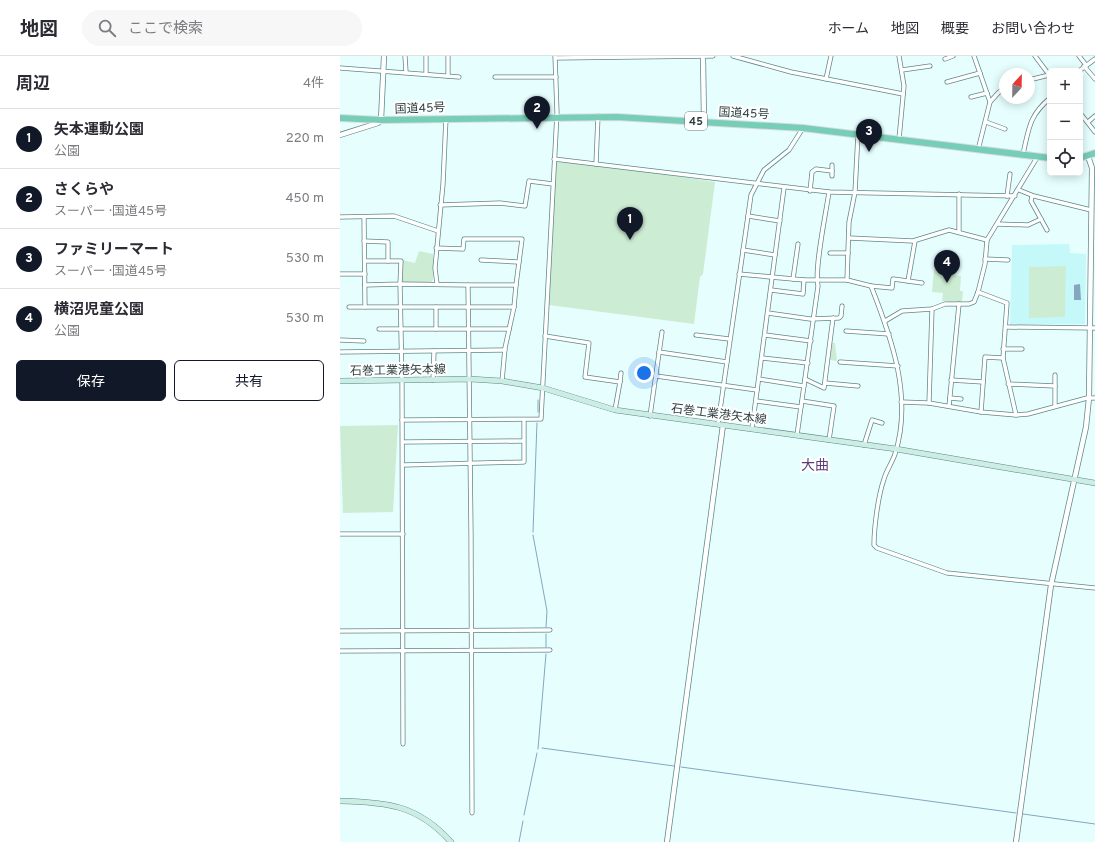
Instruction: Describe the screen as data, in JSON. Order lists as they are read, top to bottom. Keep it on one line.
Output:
{"streets":{"highway":["国道45号","45"],"main road":["石巻工業港矢本線"]},"districts":["大曲"],"north":"top","page":{"header":"地図","search":"ここで検索","nav":["ホーム","地図","概要","お問い合わせ"],"heading":["周辺","4件"],"map_buttons":["+","−"],"pins":["2","3","1","4"],"list":[{"mark":"1","name":"矢本運動公園","note":"公園","value":"220 m"},{"mark":"2","name":"さくらや","note":"スーパー · 国道45号","value":"450 m"},{"mark":"3","name":"ファミリーマート","note":"スーパー · 国道45号","value":"530 m"},{"mark":"4","name":"横沼児童公園","note":"公園","value":"530 m"}],"buttons":["保存","共有"]}}
